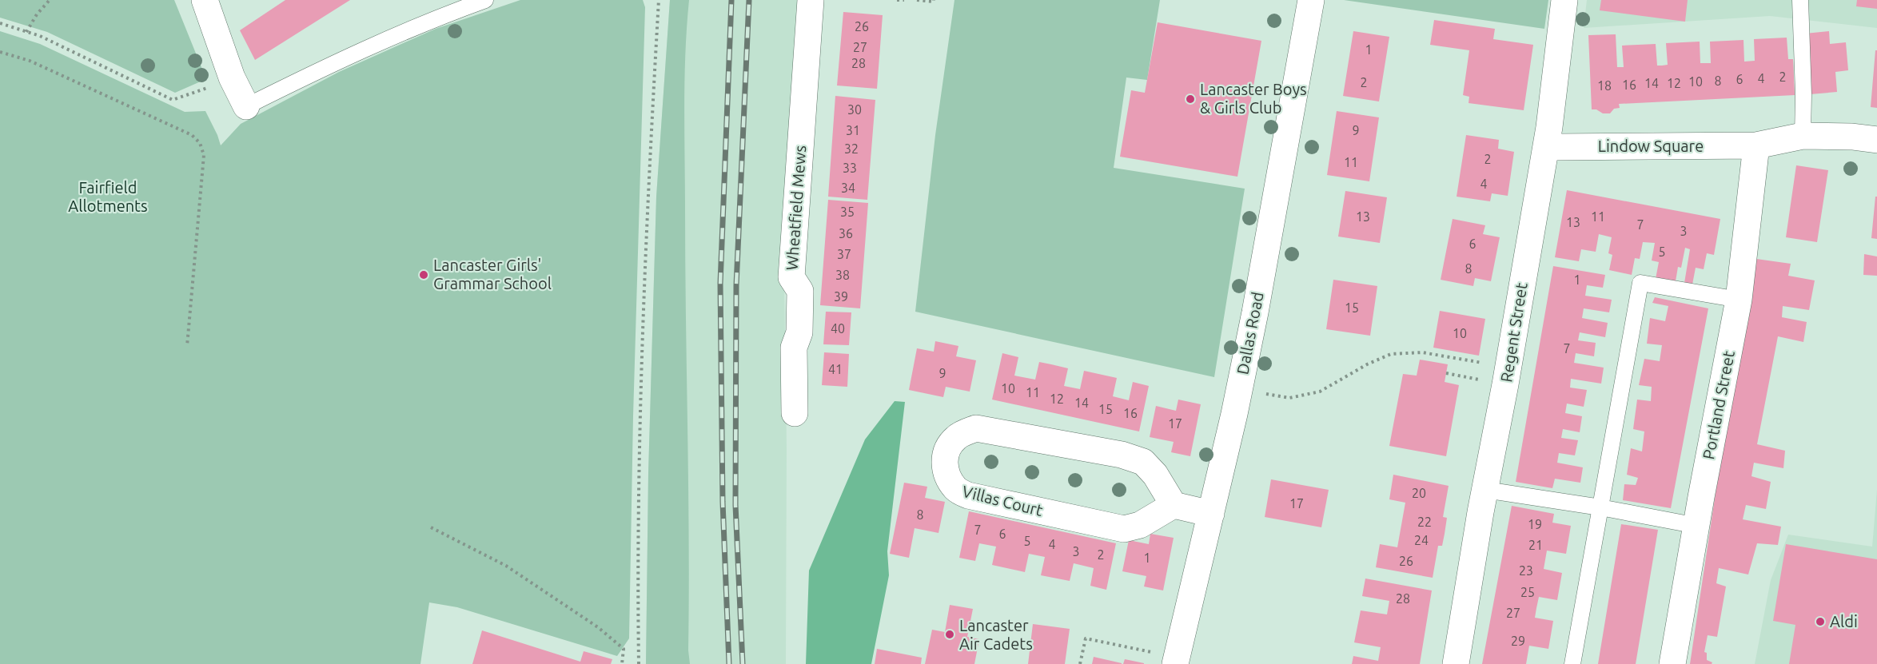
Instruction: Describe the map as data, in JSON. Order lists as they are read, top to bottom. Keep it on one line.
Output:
{"streets":{"street":["Lindow Square","Wheatfield Mews","Regent Street","Dallas Road","Portland Street","Villas Court"]},"crossings":[["Lindow Square","Regent Street"],["Lindow Square","Portland Street"]],"parks":["Fairfield Allotments"],"places":["Lancaster Boys & Girls Club","Lancaster Girls' Grammar School","Aldi","Lancaster Air Cadets"],"house_numbers":["26","27","1","28","2","4","6","8","10","2","14","12","16","18","30","31","9","32","2","11","33","4","34","35","13","11","13","7","3","36","6","5","37","8","38","1","39","15","40","10","7","41","9","10","11","12","14","15","16","17","20","17","8","22","19","7","6","24","5","4","21","3","2","1","26","23","25","28","27","29"]}
